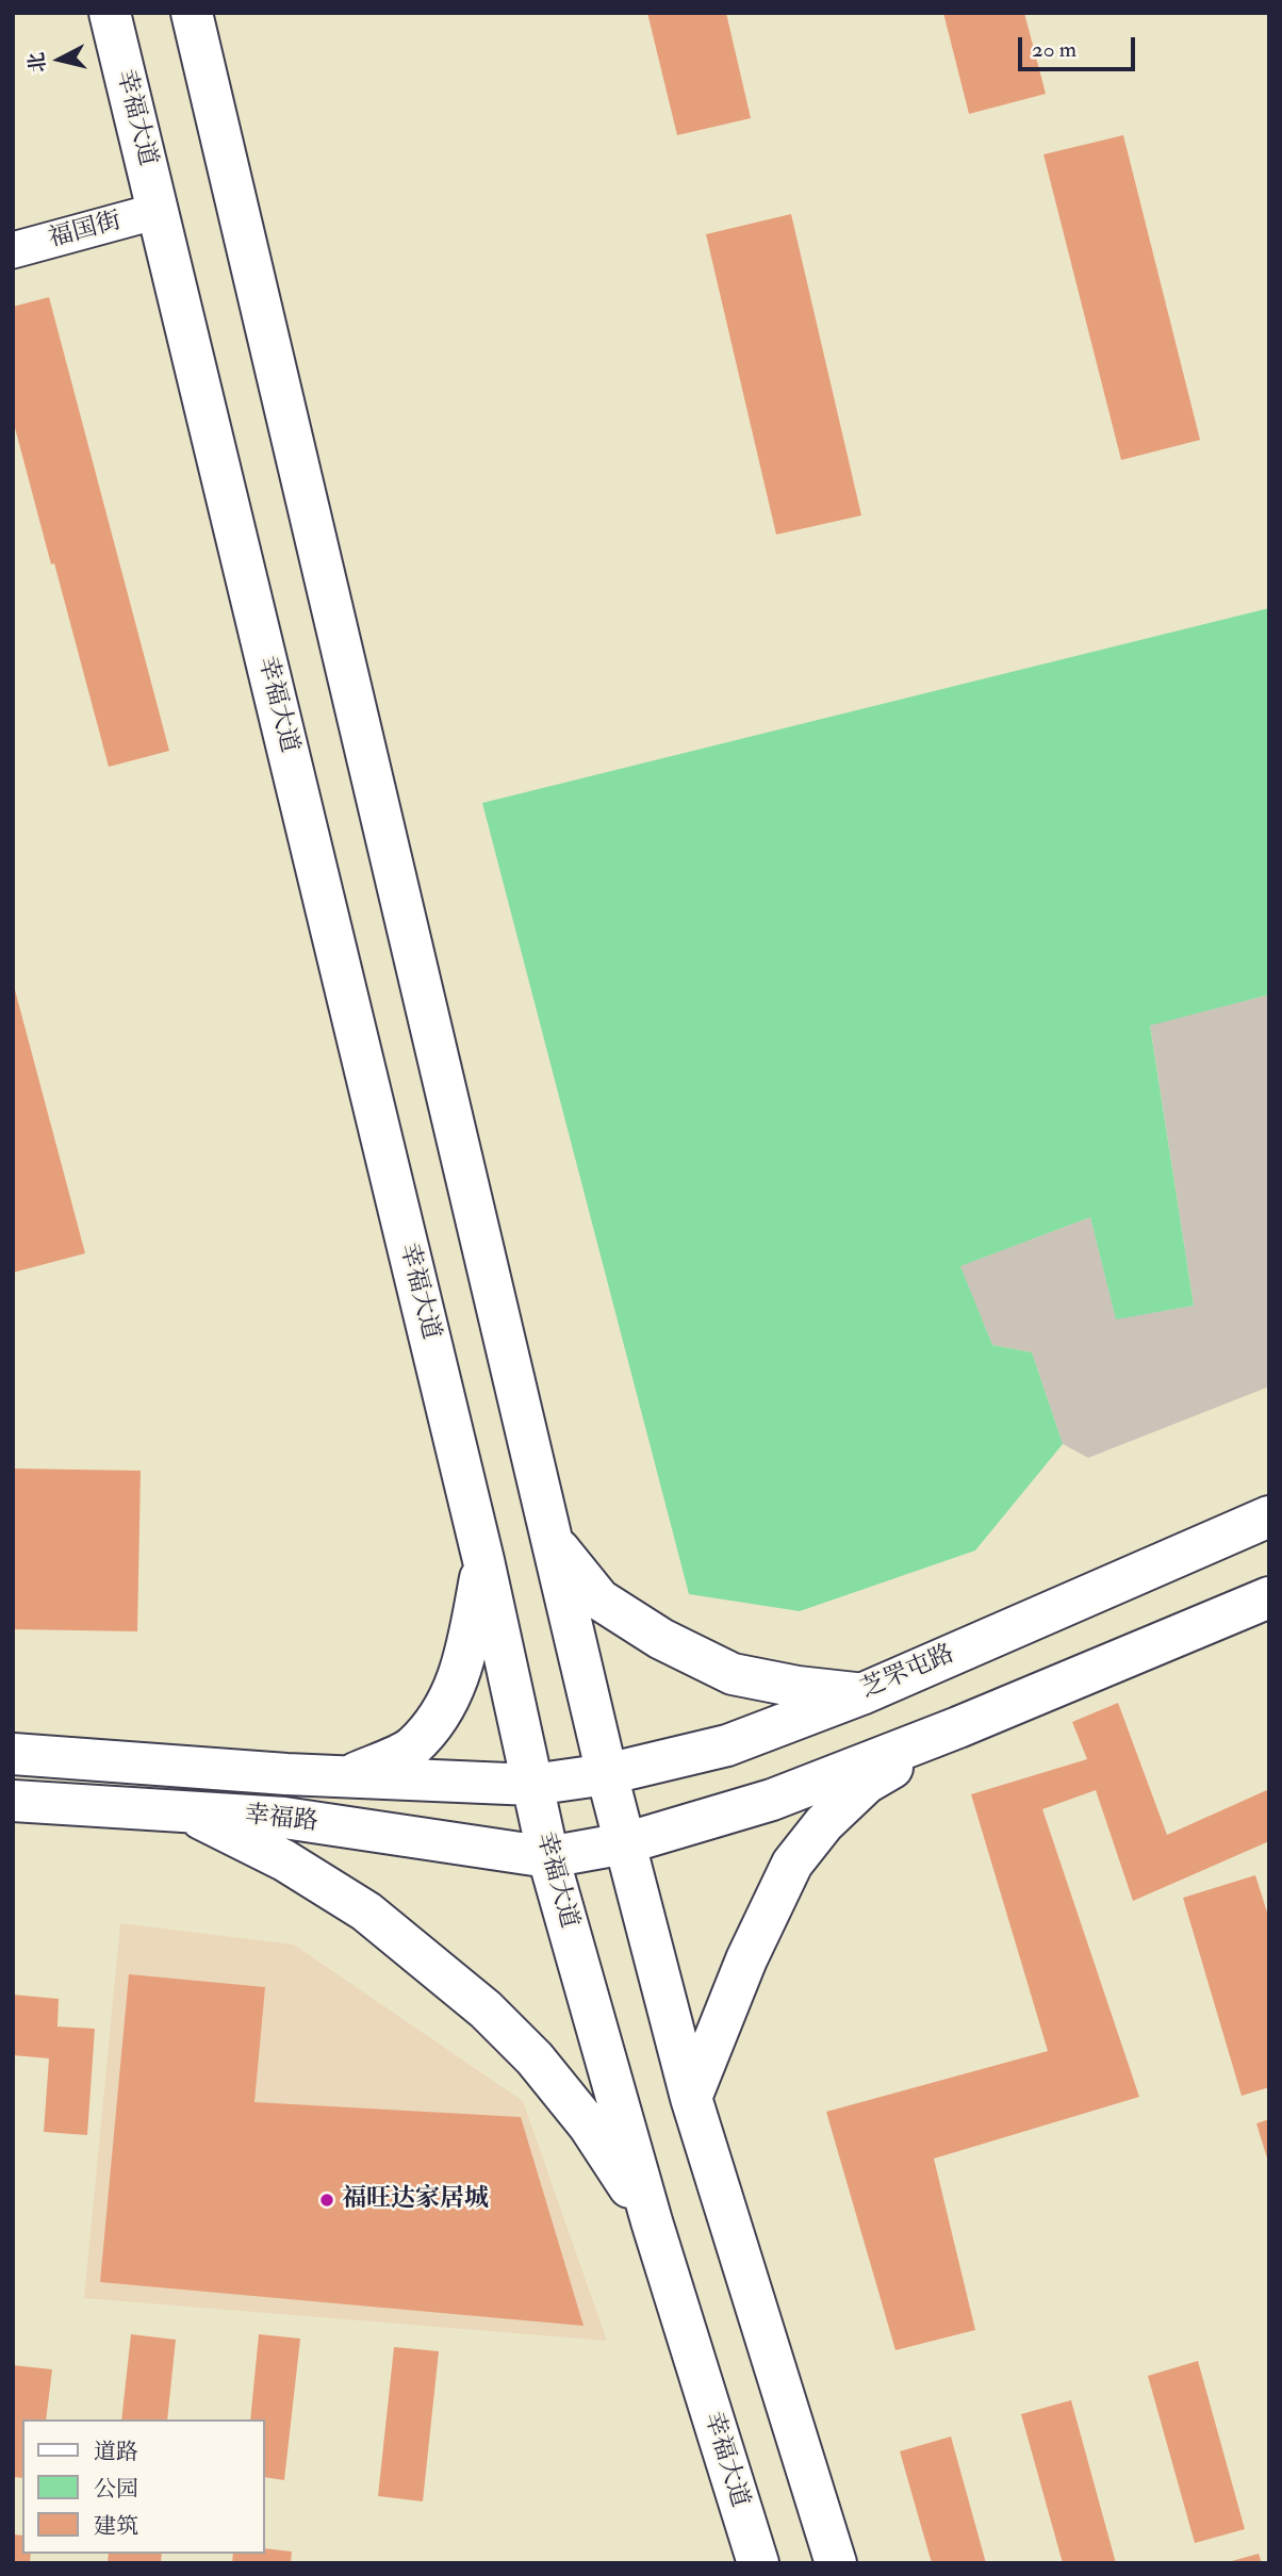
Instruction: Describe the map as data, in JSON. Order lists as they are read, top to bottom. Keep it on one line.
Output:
{"streets":{"main road":["幸福大道","芝罘屯路","幸福路"],"street":["福国街"]},"crossings":[["幸福大道","福国街"],["幸福大道","芝罘屯路"],["幸福大道","幸福路"],["芝罘屯路","幸福路"]],"places":["福旺达家居城"],"legend":["道路","公园","建筑"],"scale_bar":"20 m","north":"left"}
